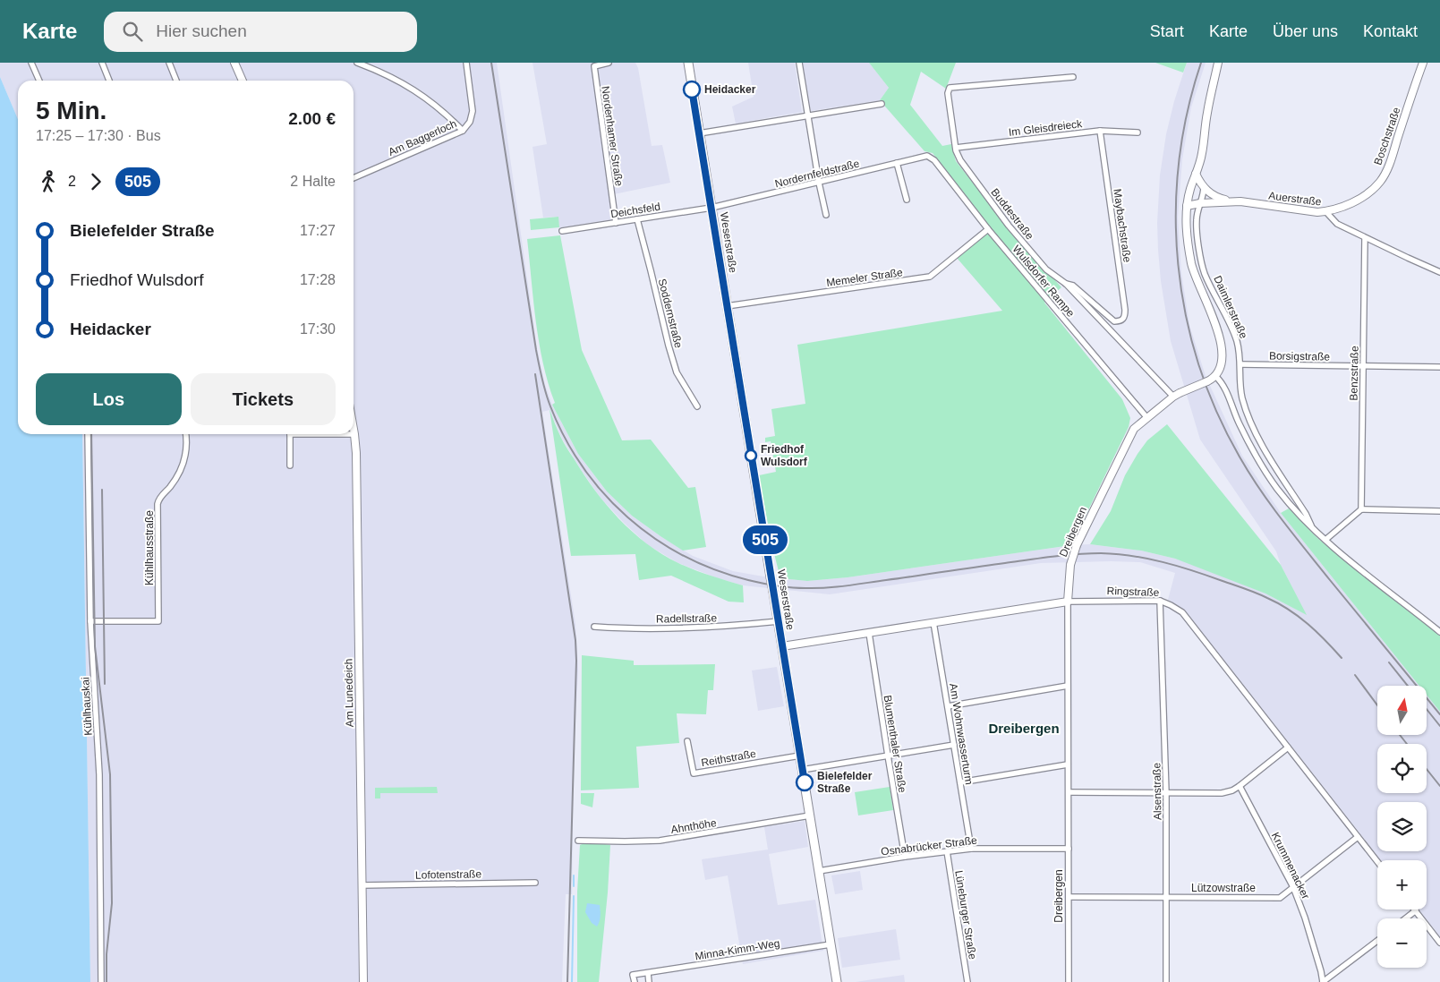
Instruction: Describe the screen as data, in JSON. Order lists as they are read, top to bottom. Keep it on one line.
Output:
{"streets":{"main road":["Weserstraße"],"street":["Im Gleisdreieck","Nordenhamer Straße","Boschstraße","Am Baggerloch","Nordernfeldstraße","Auerstraße","Deichsfeld","Buddestraße","Maybachstraße","Memeler Straße","Wulsdorfer Rampe","Daimlerstraße","Soddernstraße","Borsigstraße","Benzstraße","Dreibergen","Kühlhausstraße","Ringstraße","Radellstraße","Am Lunedeich","Kühlhauskai","Am Wohnwasserturm","Blumenthaler Straße","Reithstraße","Alsenstraße","Ahnthöhe","Osnabrücker Straße","Krummenacker","Lofotenstraße","Lützowstraße","Lüneburger Straße","Minna-Kimm-Weg"]},"crossings":[["Im Gleisdreieck","Buddestraße"],["Im Gleisdreieck","Maybachstraße"],["Nordenhamer Straße","Deichsfeld"],["Boschstraße","Auerstraße"],["Nordernfeldstraße","Deichsfeld"],["Nordernfeldstraße","Weserstraße"],["Nordernfeldstraße","Wulsdorfer Rampe"],["Auerstraße","Daimlerstraße"],["Auerstraße","Benzstraße"],["Deichsfeld","Weserstraße"],["Deichsfeld","Soddernstraße"],["Buddestraße","Maybachstraße"],["Buddestraße","Dreibergen"],["Weserstraße","Memeler Straße"],["Weserstraße","Ringstraße"],["Weserstraße","Radellstraße"],["Weserstraße","Reithstraße"],["Weserstraße","Ahnthöhe"],["Weserstraße","Osnabrücker Straße"],["Weserstraße","Minna-Kimm-Weg"],["Memeler Straße","Wulsdorfer Rampe"],["Wulsdorfer Rampe","Dreibergen"],["Daimlerstraße","Borsigstraße"],["Daimlerstraße","Dreibergen"],["Borsigstraße","Benzstraße"],["Dreibergen","Ringstraße"],["Dreibergen","Osnabrücker Straße"],["Dreibergen","Lützowstraße"],["Kühlhausstraße","Kühlhauskai"],["Ringstraße","Am Wohnwasserturm"],["Ringstraße","Blumenthaler Straße"],["Ringstraße","Alsenstraße"],["Ringstraße","Lützowstraße"],["Am Lunedeich","Lofotenstraße"],["Am Wohnwasserturm","Osnabrücker Straße"],["Blumenthaler Straße","Osnabrücker Straße"],["Alsenstraße","Lützowstraße"],["Osnabrücker Straße","Lüneburger Straße"],["Krummenacker","Lützowstraße"]],"districts":["Dreibergen"],"places":["Heidacker","Friedhof Wulsdorf","Bielefelder Straße"],"lines":["bus line 505"],"north":"top","page":{"header":"Karte","search":"Hier suchen","nav":["Start","Karte","Über uns","Kontakt"],"on_map":"505","heading":["5 Min.","17:25 – 17:30 · Bus","2.00 €"],"legs":["2","505","2 Halte"],"list":[{"name":"Bielefelder Straße","value":"17:27"},{"name":"Friedhof Wulsdorf","value":"17:28"},{"name":"Heidacker","value":"17:30"}],"buttons":["Los","Tickets"],"map_buttons":["+","−"]}}
